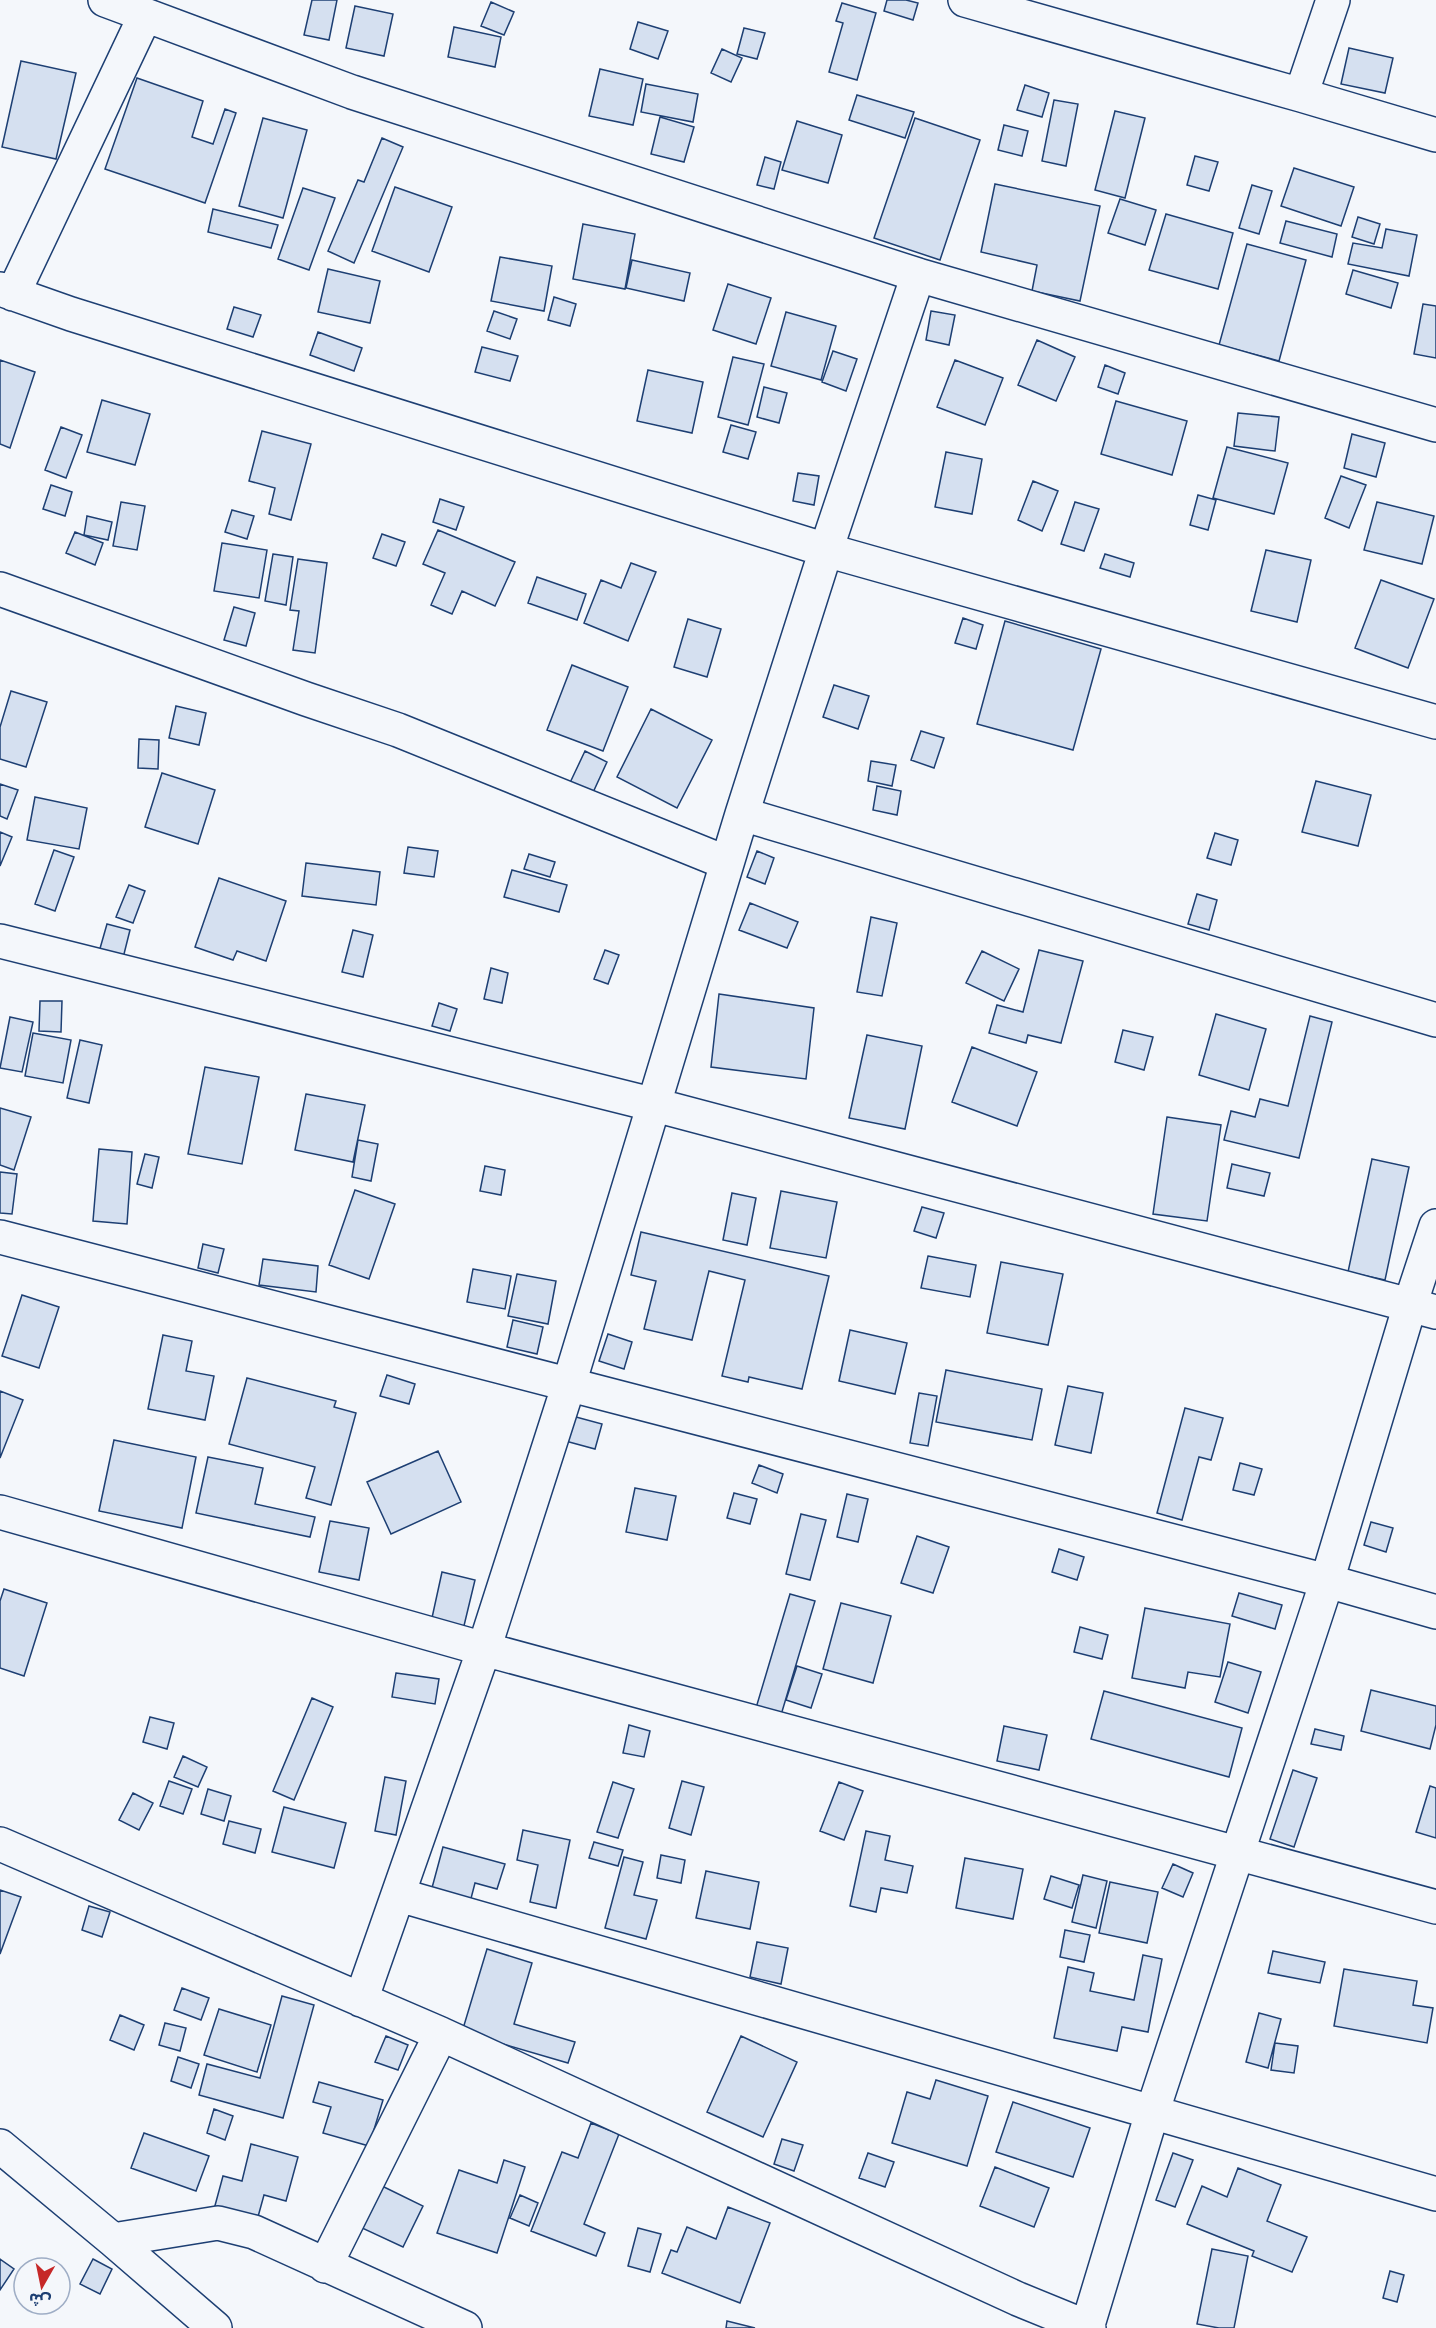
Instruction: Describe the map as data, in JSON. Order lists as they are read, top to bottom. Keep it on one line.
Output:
{"north":"bottom"}
